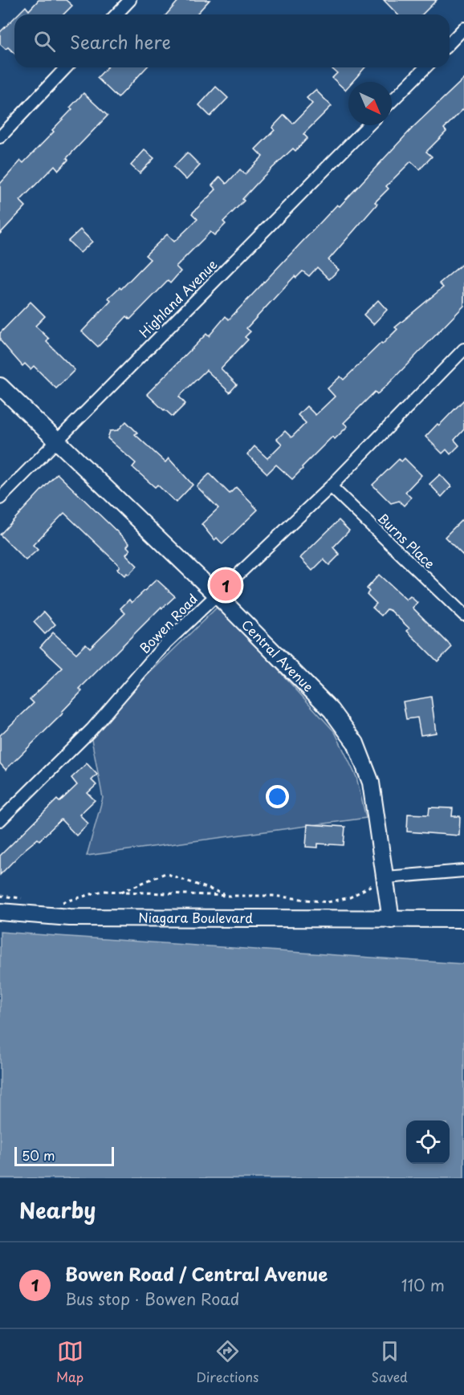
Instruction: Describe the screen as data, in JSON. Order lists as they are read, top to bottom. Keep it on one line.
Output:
{"streets":{"main road":["Central Avenue","Niagara Boulevard"],"street":["Highland Avenue","Burns Place","Bowen Road"]},"crossings":[["Highland Avenue","Central Avenue"],["Burns Place","Bowen Road"],["Bowen Road","Central Avenue"],["Central Avenue","Niagara Boulevard"]],"scale_bar":"50 m","north":"bottom right","page":{"search":"Search here","pins":"1","scale":"50 m","heading":"Nearby","list":[{"mark":"1","name":"Bowen Road / Central Avenue","note":"Bus stop · Bowen Road","value":"110 m"}],"nav":["Map","Directions","Saved"]}}
